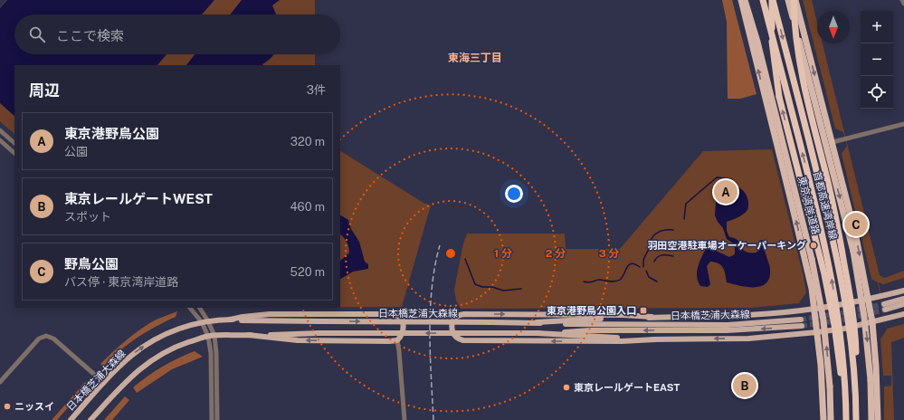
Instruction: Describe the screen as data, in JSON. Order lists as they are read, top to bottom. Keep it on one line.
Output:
{"streets":{"highway":["東京湾岸道路","首都高速湾岸線"],"main road":["日本橋芝浦大森線"]},"districts":["東海三丁目"],"places":{"other":["羽田空港駐車場オーケーパーキング","東京レールゲートEAST","ニッスイ"],"transit":["東京港野鳥公園入口"]},"north":"bottom","page":{"map_buttons":["+","−"],"search":"ここで検索","heading":["周辺","3件"],"list":[{"mark":"A","name":"東京港野鳥公園","note":"公園","value":"320 m"},{"mark":"B","name":"東京レールゲートWEST","note":"スポット","value":"460 m"},{"mark":"C","name":"野鳥公園","note":"バス停 · 東京湾岸道路","value":"520 m"}],"pins":["A","C","B"]},"rings":["1 分","2 分","3 分"]}
